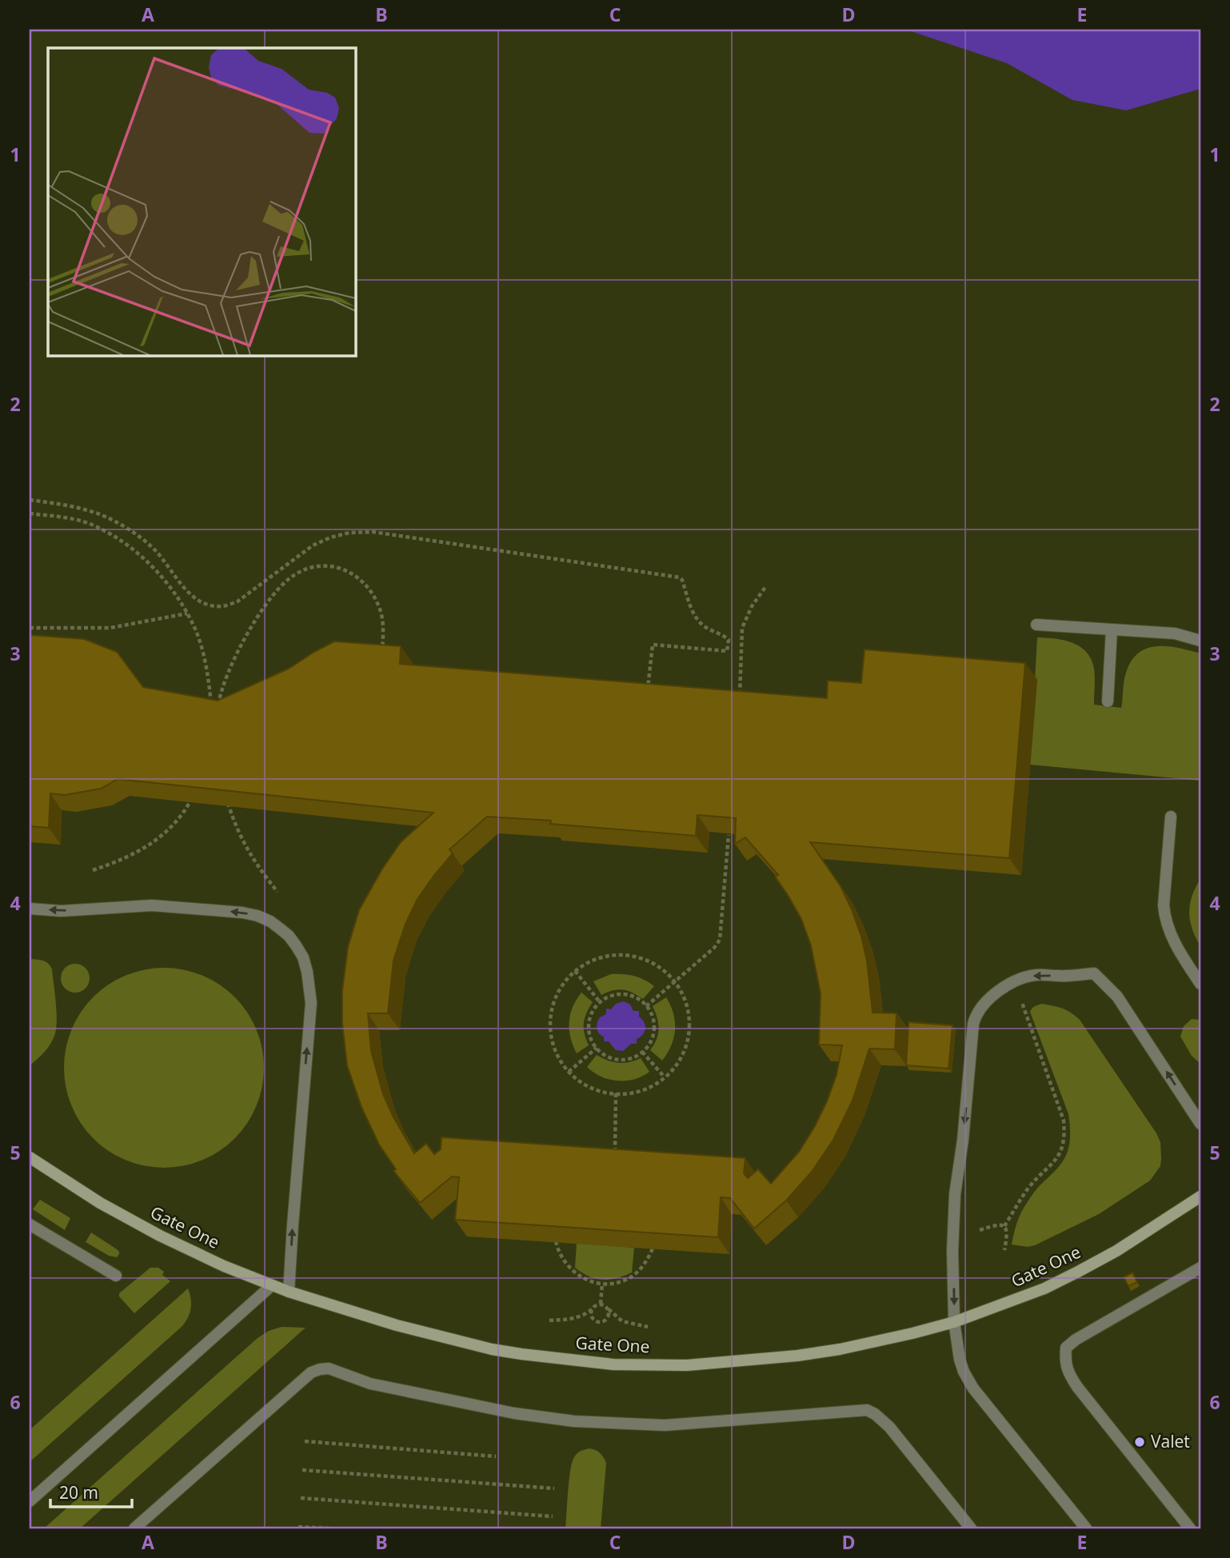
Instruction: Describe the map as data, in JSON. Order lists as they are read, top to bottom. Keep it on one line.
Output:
{"streets":{"street":["Gate One"]},"places":["Valet"],"scale_bar":"20 m","grid":{"columns":["A","B","C","D","E"],"rows":["1","2","3","4","5","6"]}}
